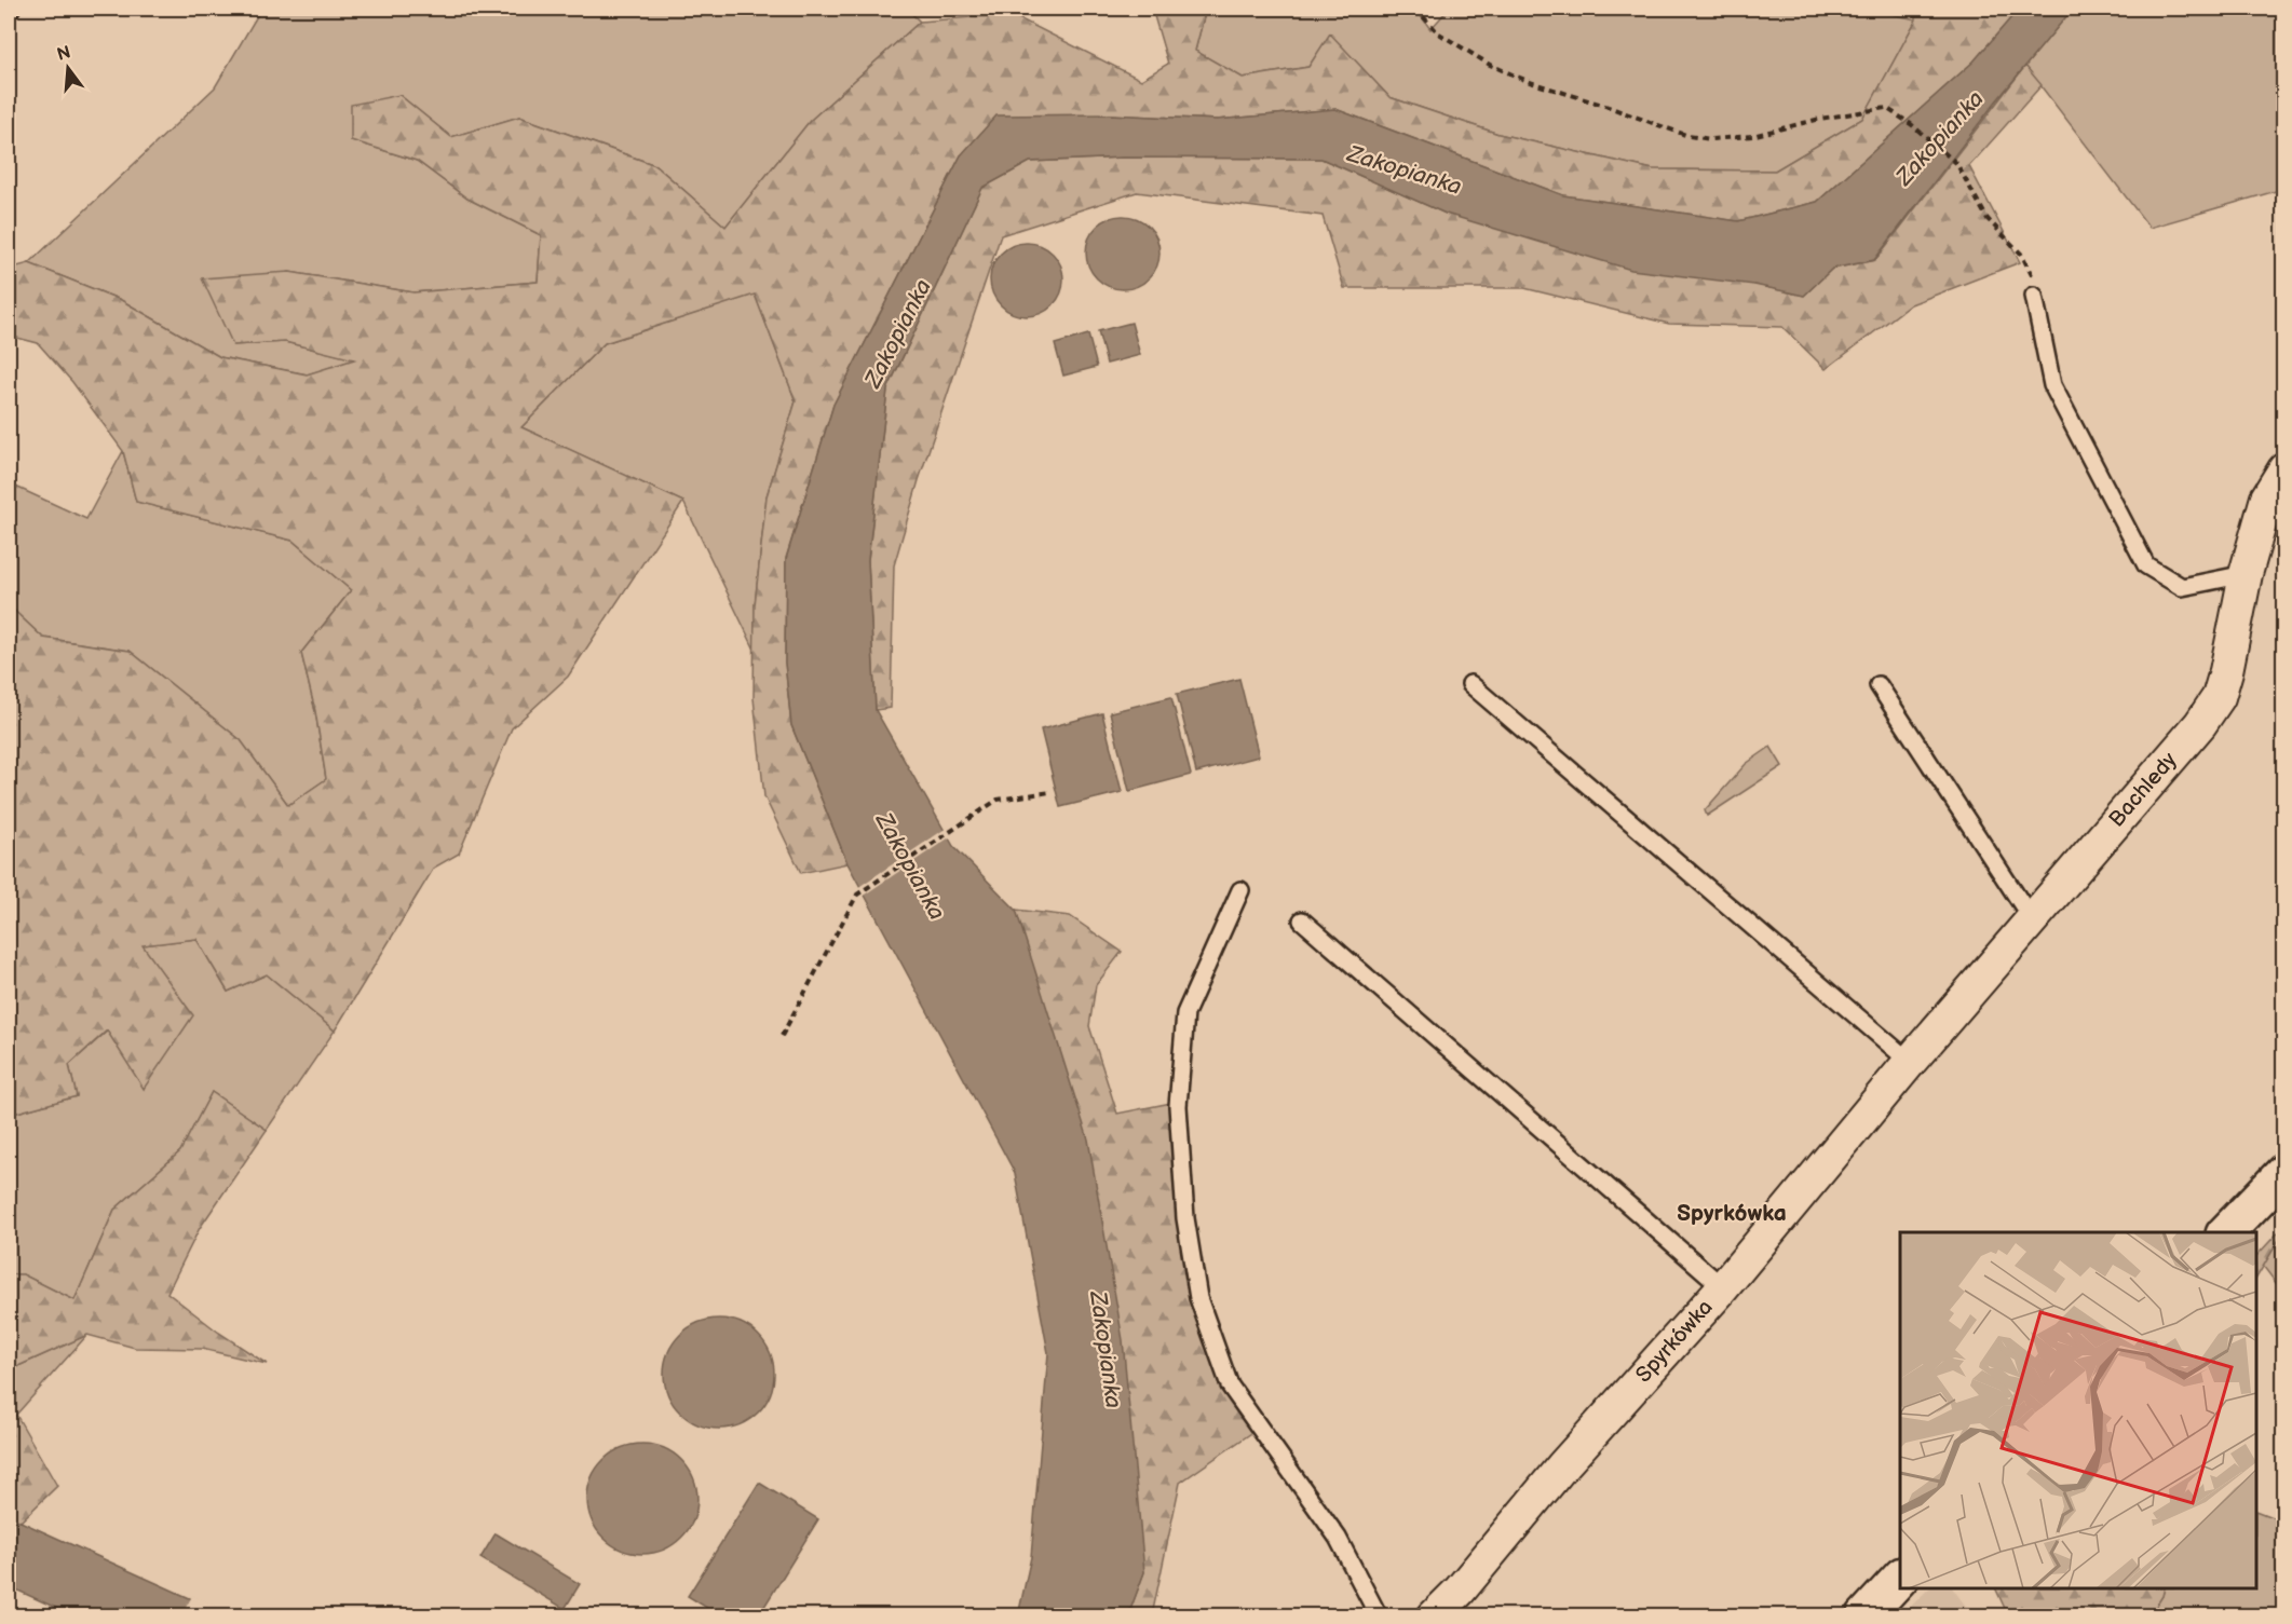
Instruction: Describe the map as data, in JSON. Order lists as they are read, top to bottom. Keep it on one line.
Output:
{"streets":{"street":["Bachledy","Spyrkówka"]},"crossings":[["Bachledy","Spyrkówka"]],"districts":["Spyrkówka"],"water":["Zakopianka"],"north":"top"}
